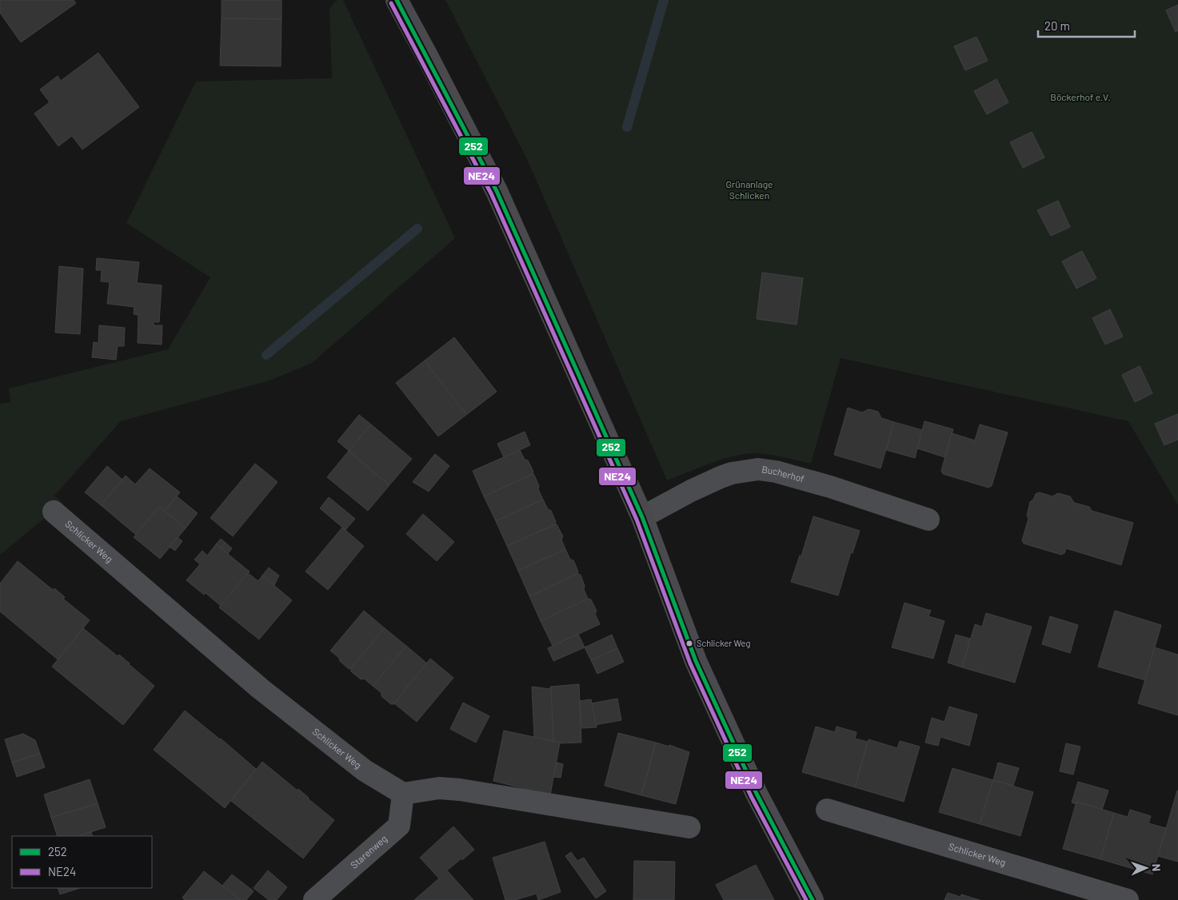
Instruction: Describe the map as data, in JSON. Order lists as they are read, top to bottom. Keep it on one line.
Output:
{"streets":{"street":["Bucherhof","Schlicker Weg","Starenweg"]},"crossings":[["Schlicker Weg","Starenweg"]],"parks":["Böckerhof e.V.","Grünanlage Schlicken"],"places":["Schlicker Weg"],"lines":["transit line 252","transit line NE24"],"legend":["252","NE24"],"scale_bar":"20 m","north":"right"}
